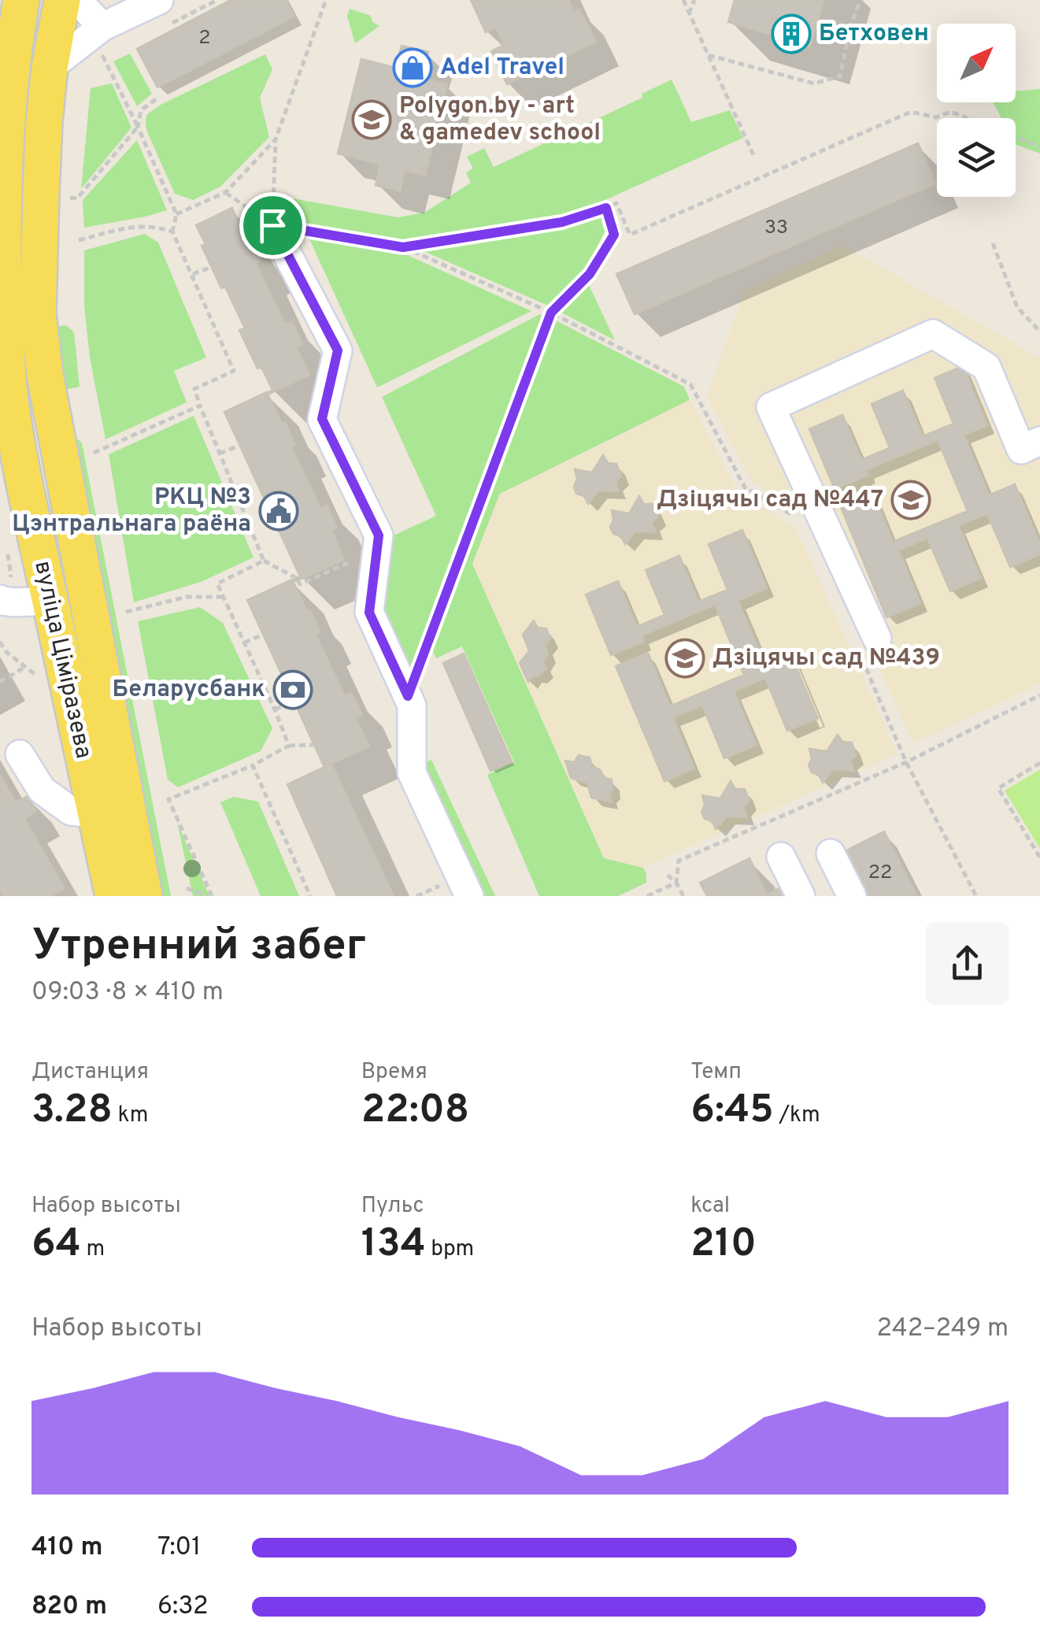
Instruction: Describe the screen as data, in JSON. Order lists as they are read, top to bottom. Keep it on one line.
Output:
{"streets":{"main road":["вуліца Ціміразева"]},"places":{"building":["Бетховен"],"shop":["Adel Travel"],"school or university":["Polygon.by - art & gamedev school","Дзіцячы сад №447","Дзіцячы сад №439"],"public building":["РКЦ №3 Цэнтральнага раёна"],"bank":["Беларусбанк"]},"house_numbers":["2","33","22"],"north":"top right","page":{"heading":["Утренний забег","09:03 · 8 × 410 m"],"stats":[["Дистанция","3.28 km"],["Время","22:08"],["Темп","6:45 /km"],["Набор высоты","64 m"],["Пульс","134 bpm"],["kcal","210"]],"chart":["Набор высоты","242–249 m"],"list":[{"name":"410 m","note":"7:01"},{"name":"820 m","note":"6:32"}]}}
